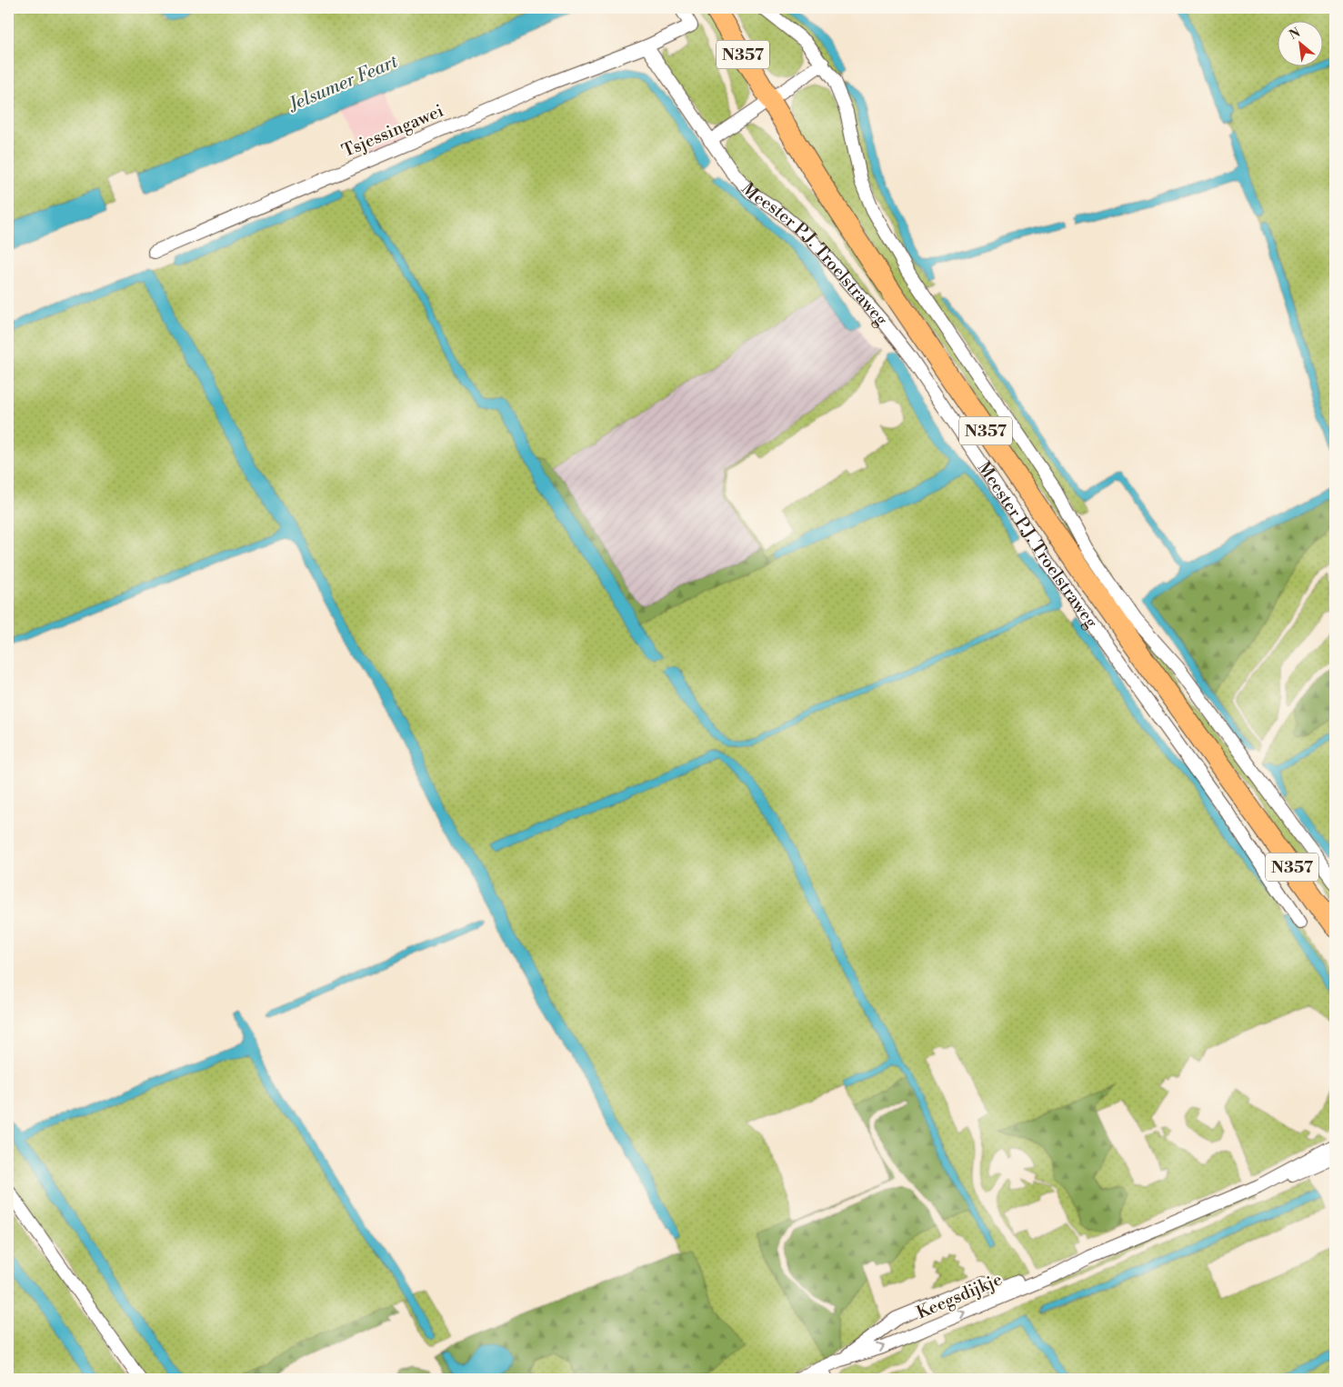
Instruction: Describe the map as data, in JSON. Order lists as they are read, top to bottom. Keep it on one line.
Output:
{"streets":{"main road":["N357","Meester P.J. Troelstraweg"],"street":["Tsjessingawei","Keegsdijkje"]},"crossings":[["N357","Meester P.J. Troelstraweg"]],"water":["Jelsumer Feart"],"north":"top left"}
